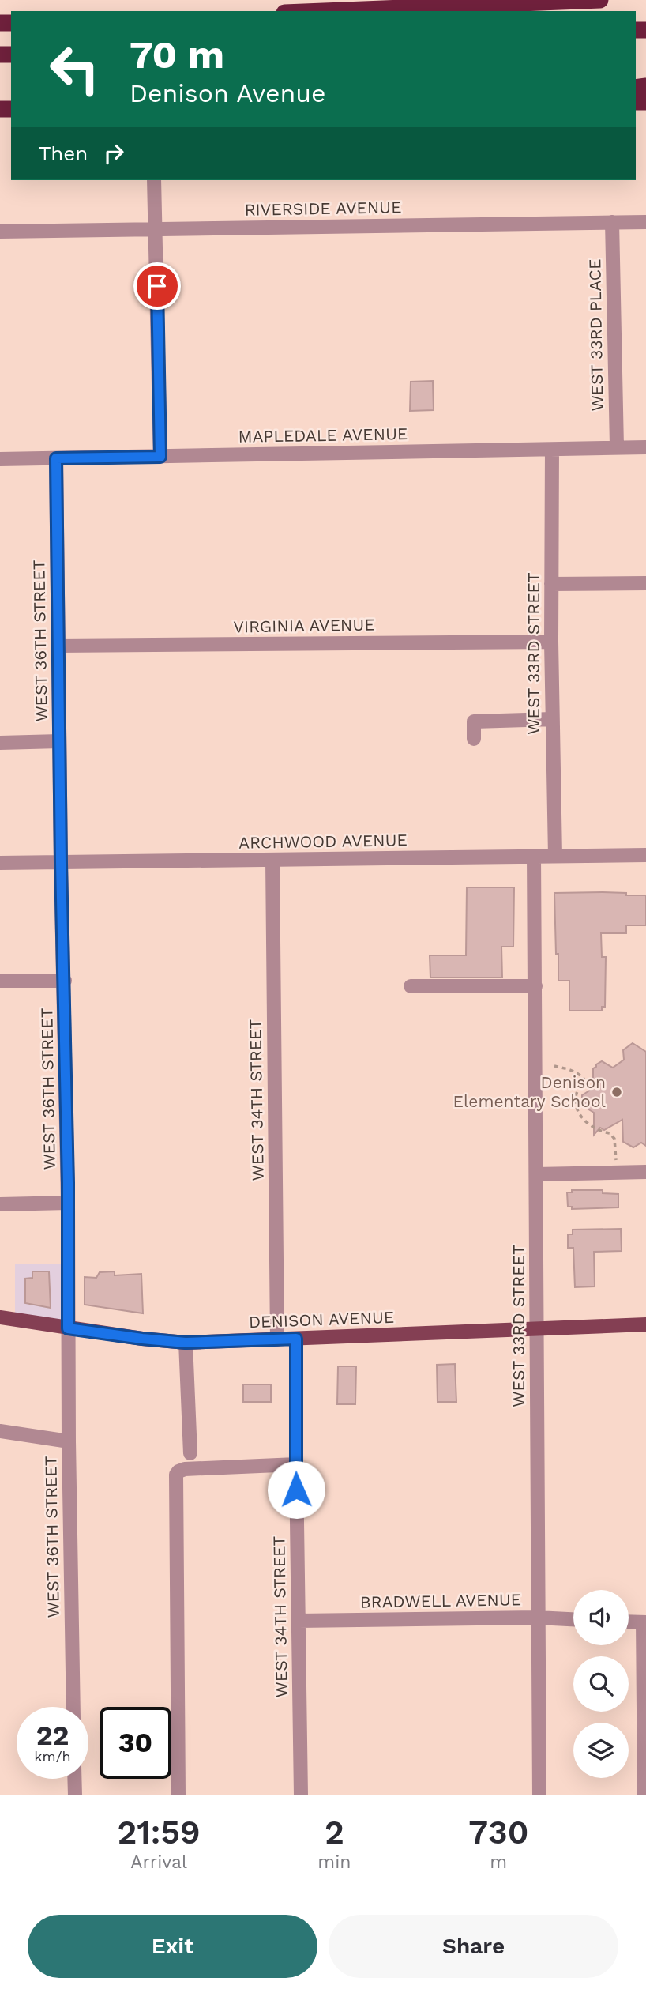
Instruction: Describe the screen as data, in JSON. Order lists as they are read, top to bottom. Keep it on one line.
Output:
{"streets":{"main road":["DENISON AVENUE"],"street":["RIVERSIDE AVENUE","WEST 33RD PLACE","MAPLEDALE AVENUE","VIRGINIA AVENUE","WEST 36TH STREET","WEST 33RD STREET","ARCHWOOD AVENUE","WEST 34TH STREET","BRADWELL AVENUE"]},"crossings":[["RIVERSIDE AVENUE","WEST 33RD PLACE"],["WEST 33RD PLACE","MAPLEDALE AVENUE"],["MAPLEDALE AVENUE","WEST 36TH STREET"],["MAPLEDALE AVENUE","WEST 33RD STREET"],["VIRGINIA AVENUE","WEST 36TH STREET"],["VIRGINIA AVENUE","WEST 33RD STREET"],["WEST 36TH STREET","ARCHWOOD AVENUE"],["WEST 36TH STREET","DENISON AVENUE"],["WEST 33RD STREET","ARCHWOOD AVENUE"],["WEST 33RD STREET","DENISON AVENUE"],["WEST 33RD STREET","BRADWELL AVENUE"],["ARCHWOOD AVENUE","WEST 34TH STREET"],["WEST 34TH STREET","DENISON AVENUE"],["WEST 34TH STREET","BRADWELL AVENUE"]],"places":["Denison Elementary School"],"page":{"turn":["70 m","Denison Avenue"],"then":"Then","speed":"22 km/h","limit":"30","eta":["21:59","Arrival","2","min","730","m"],"buttons":["Exit","Share"]}}
